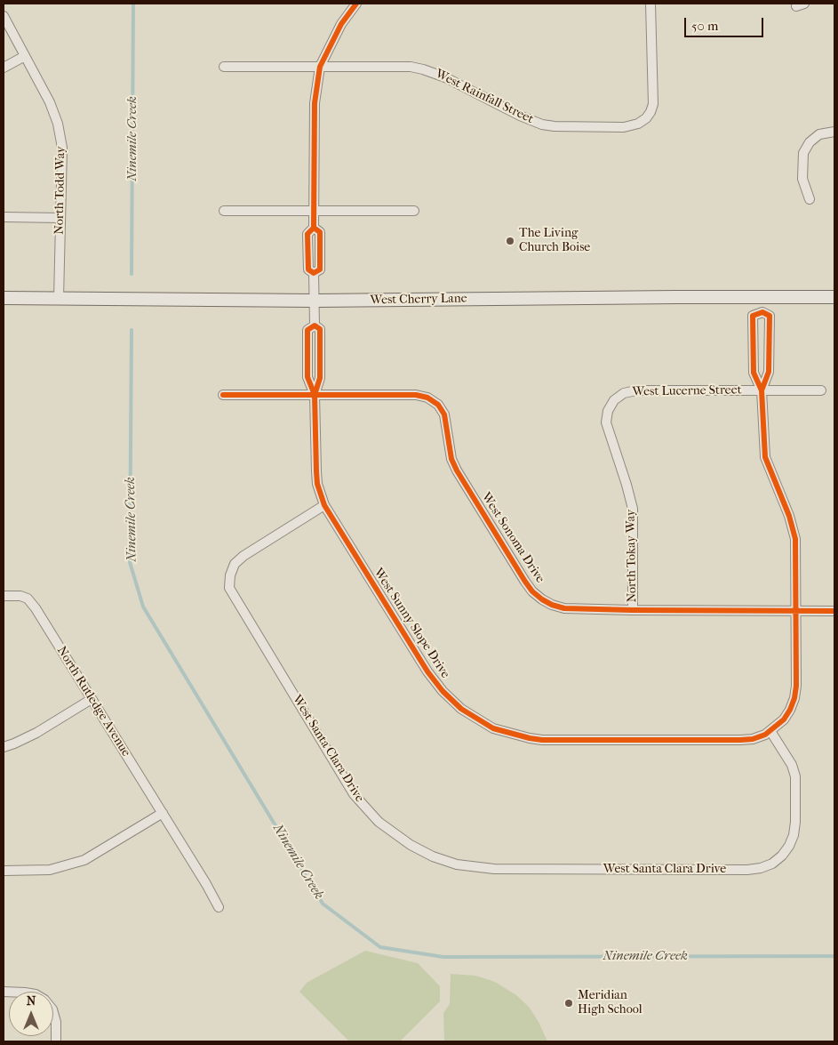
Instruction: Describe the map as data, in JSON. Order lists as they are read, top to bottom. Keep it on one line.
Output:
{"streets":{"main road":["West Cherry Lane"],"street":["West Rainfall Street","North Todd Way","West Lucerne Street","West Sonoma Drive","North Tokay Way","West Sunny Slope Drive","North Rutledge Avenue","West Santa Clara Drive"]},"crossings":[["North Todd Way","West Cherry Lane"],["West Cherry Lane","West Sunny Slope Drive"],["West Lucerne Street","North Tokay Way"],["West Sonoma Drive","North Tokay Way"],["West Sonoma Drive","West Sunny Slope Drive"],["West Sunny Slope Drive","West Santa Clara Drive"]],"water":["Ninemile Creek"],"places":["The Living Church Boise","Meridian High School"],"scale_bar":"50 m","north":"top"}
